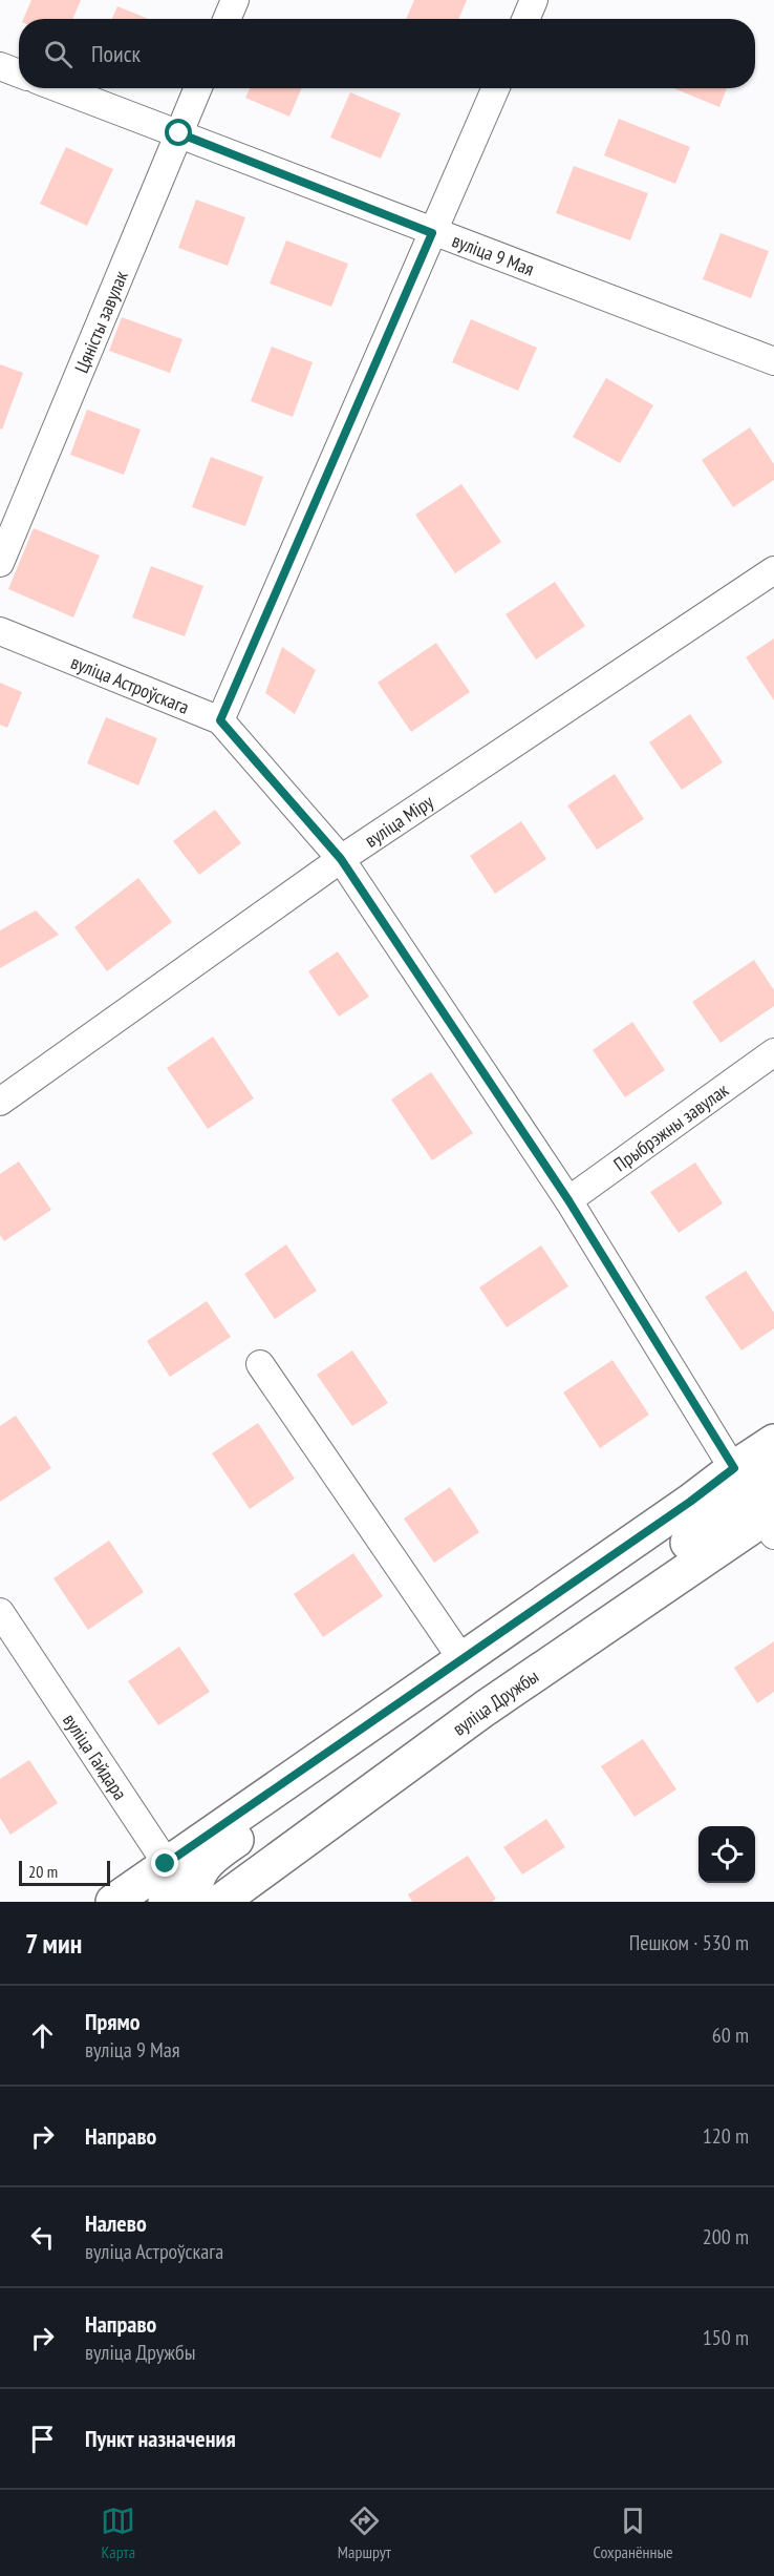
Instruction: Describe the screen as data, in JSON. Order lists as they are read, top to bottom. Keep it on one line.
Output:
{"streets":{"main road":["вуліца Дружбы"],"street":["вуліца 9 Мая","Цяністы завулак","вуліца Астроўскага","вуліца Міру","Прыбрэжны завулак","вуліца Гайдара"]},"crossings":[["вуліца 9 Мая","Цяністы завулак"],["вуліца Астроўскага","вуліца Міру"],["вуліца Астроўскага","Прыбрэжны завулак"],["вуліца Астроўскага","вуліца Дружбы"]],"scale_bar":"20 m","page":{"search":"Поиск","scale":"20 m","heading":["7 мин","Пешком · 530 m"],"list":[["Прямо","вуліца 9 Мая","60 m"],["Направо","120 m"],["Налево","вуліца Астроўскага","200 m"],["Направо","вуліца Дружбы","150 m"],"Пункт назначения"],"nav":["Карта","Маршрут","Сохранённые"]}}
